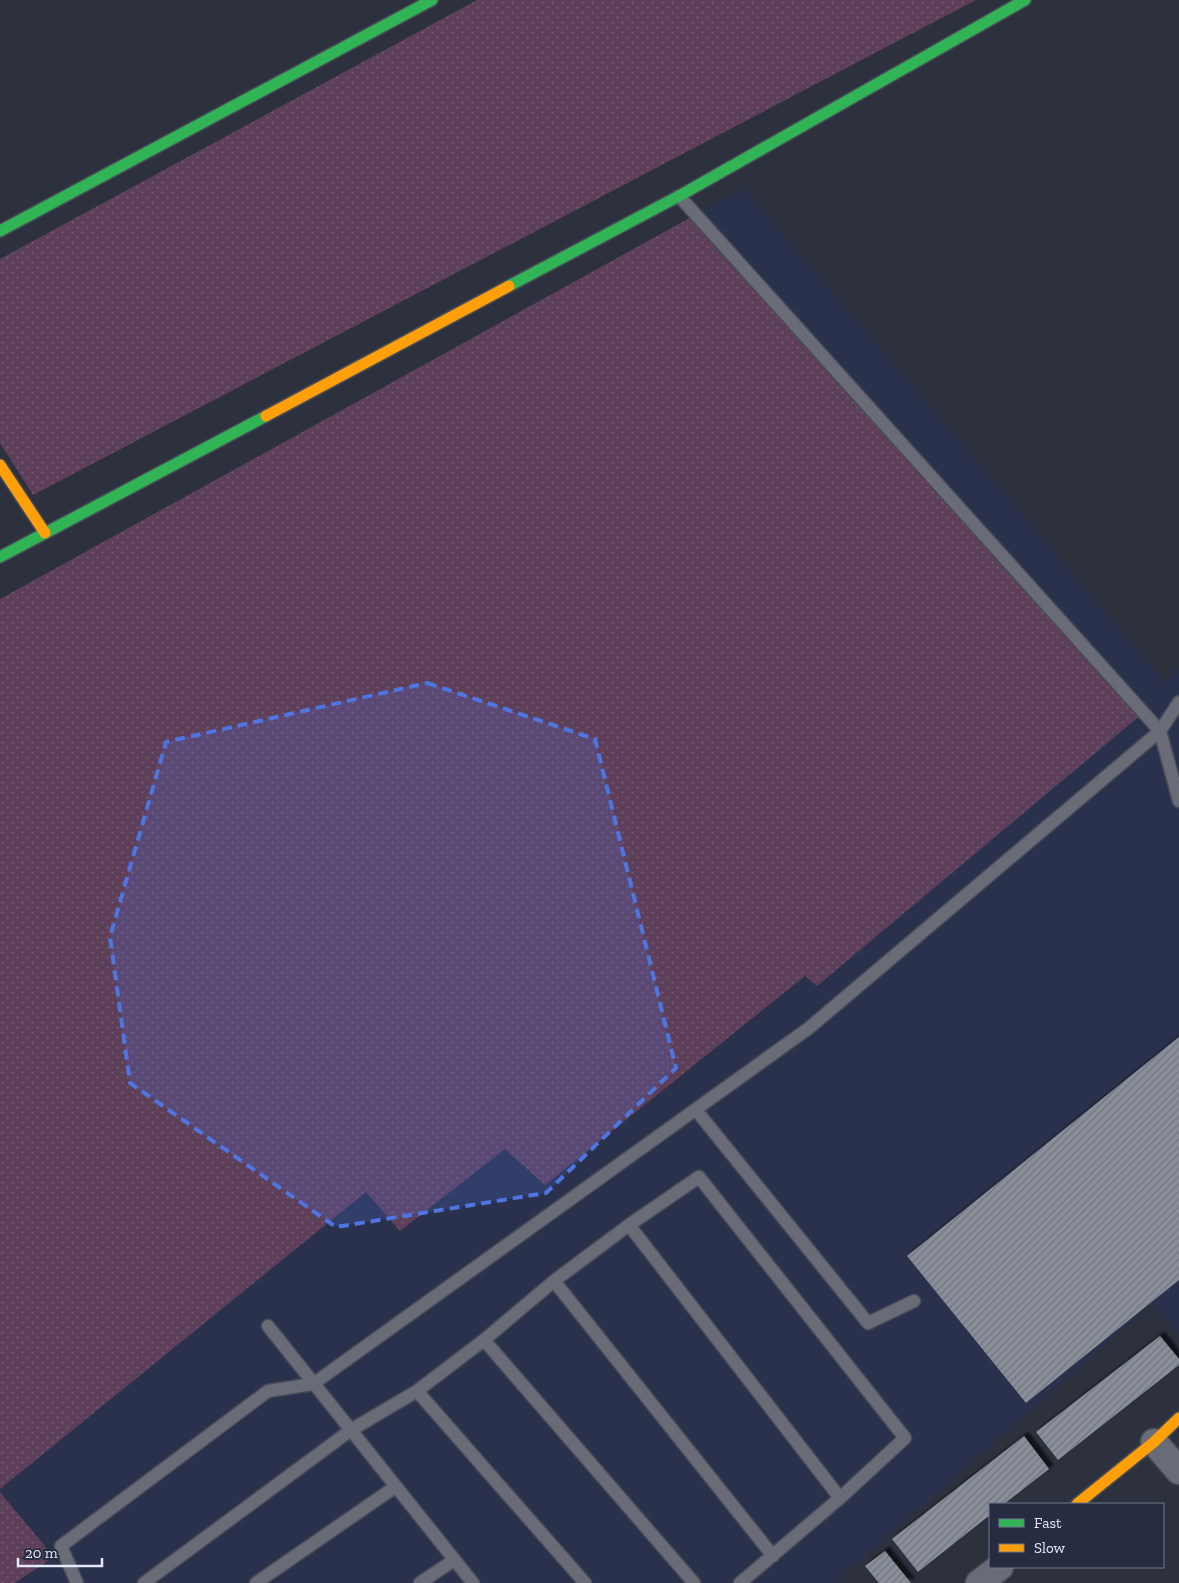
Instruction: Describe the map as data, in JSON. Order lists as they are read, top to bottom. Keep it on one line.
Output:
{"legend":["Fast","Slow"],"scale_bar":"20 m"}
